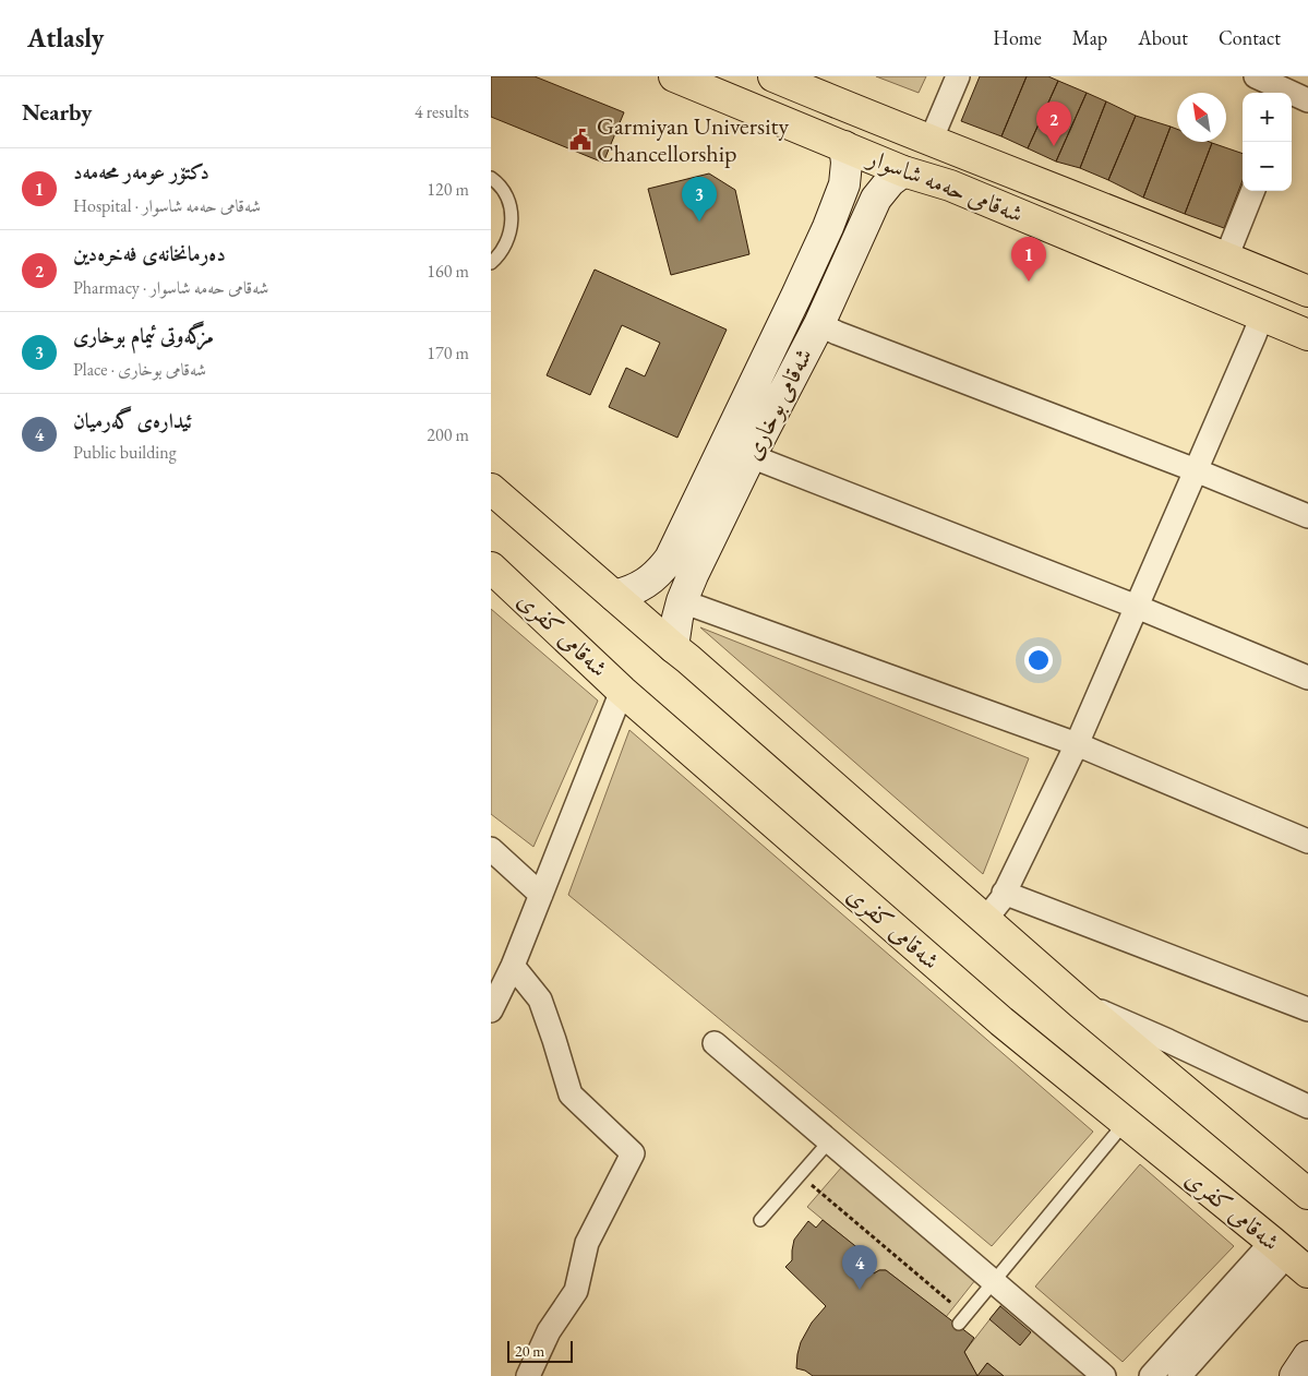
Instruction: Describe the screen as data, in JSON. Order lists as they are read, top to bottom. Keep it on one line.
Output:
{"streets":{"main road":["شەقامی حەمە شاسوار","شەقامی کفری"],"street":["شەقامی بوخاری"]},"crossings":[["شەقامی حەمە شاسوار","شەقامی بوخاری"]],"places":{"public building":["Garmiyan University Chancellorship"]},"scale_bar":"20 m","north":"top left","page":{"header":"Atlasly","nav":["Home","Map","About","Contact"],"heading":["Nearby","4 results"],"map_buttons":["+","−"],"pins":["2","3","1","4"],"list":[{"mark":"1","name":"دکتۆر عومەر محەمەد","note":"Hospital · شەقامی حەمە شاسوار","value":"120 m"},{"mark":"2","name":"دەرمانخانەی فەخرەدین","note":"Pharmacy · شەقامی حەمە شاسوار","value":"160 m"},{"mark":"3","name":"مزگەوتی ئیمام بوخاری","note":"Place · شەقامی بوخاری","value":"170 m"},{"mark":"4","name":"ئیدارەی گەرمیان","note":"Public building","value":"200 m"}],"scale":"20 m"}}
